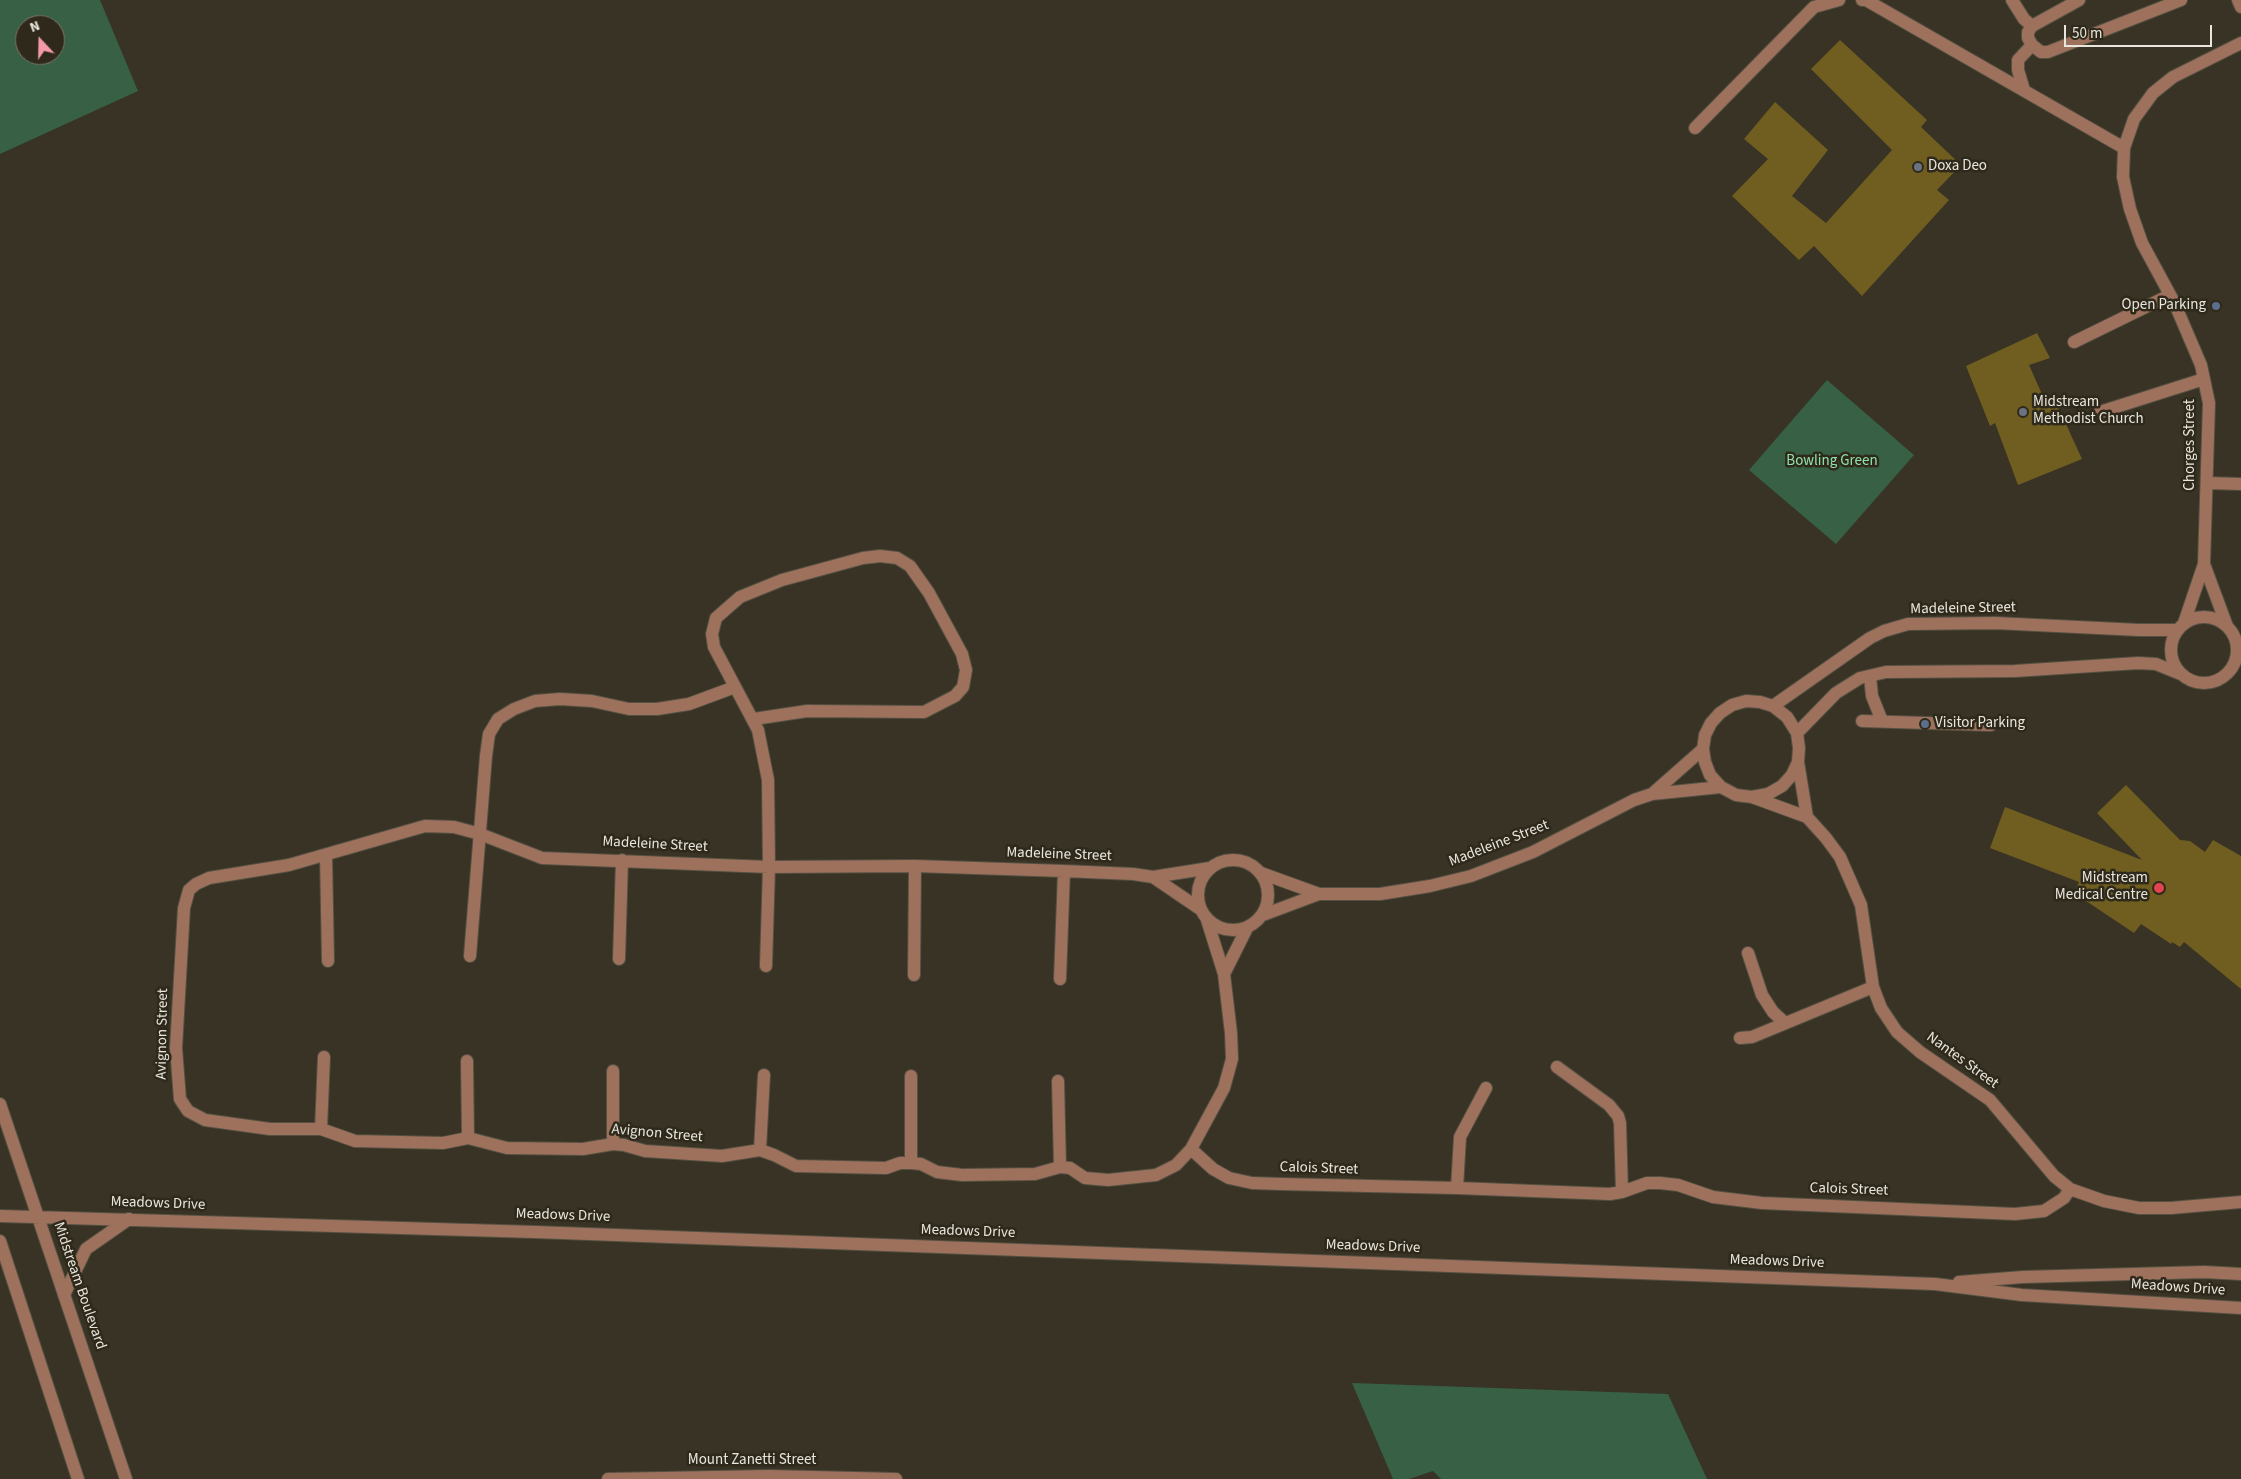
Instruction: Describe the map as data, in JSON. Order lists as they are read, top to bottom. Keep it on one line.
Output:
{"streets":{"street":["Chorges Street","Madeleine Street","Avignon Street","Nantes Street","Calois Street","Meadows Drive","Midstream Boulevard","Mount Zanetti Street"]},"crossings":[["Chorges Street","Madeleine Street"],["Madeleine Street","Avignon Street"],["Nantes Street","Calois Street"],["Meadows Drive","Midstream Boulevard"]],"parks":["Bowling Green"],"places":["Doxa Deo","Open Parking","Midstream Methodist Church","Visitor Parking","Midstream Medical Centre"],"scale_bar":"50 m","north":"top"}
